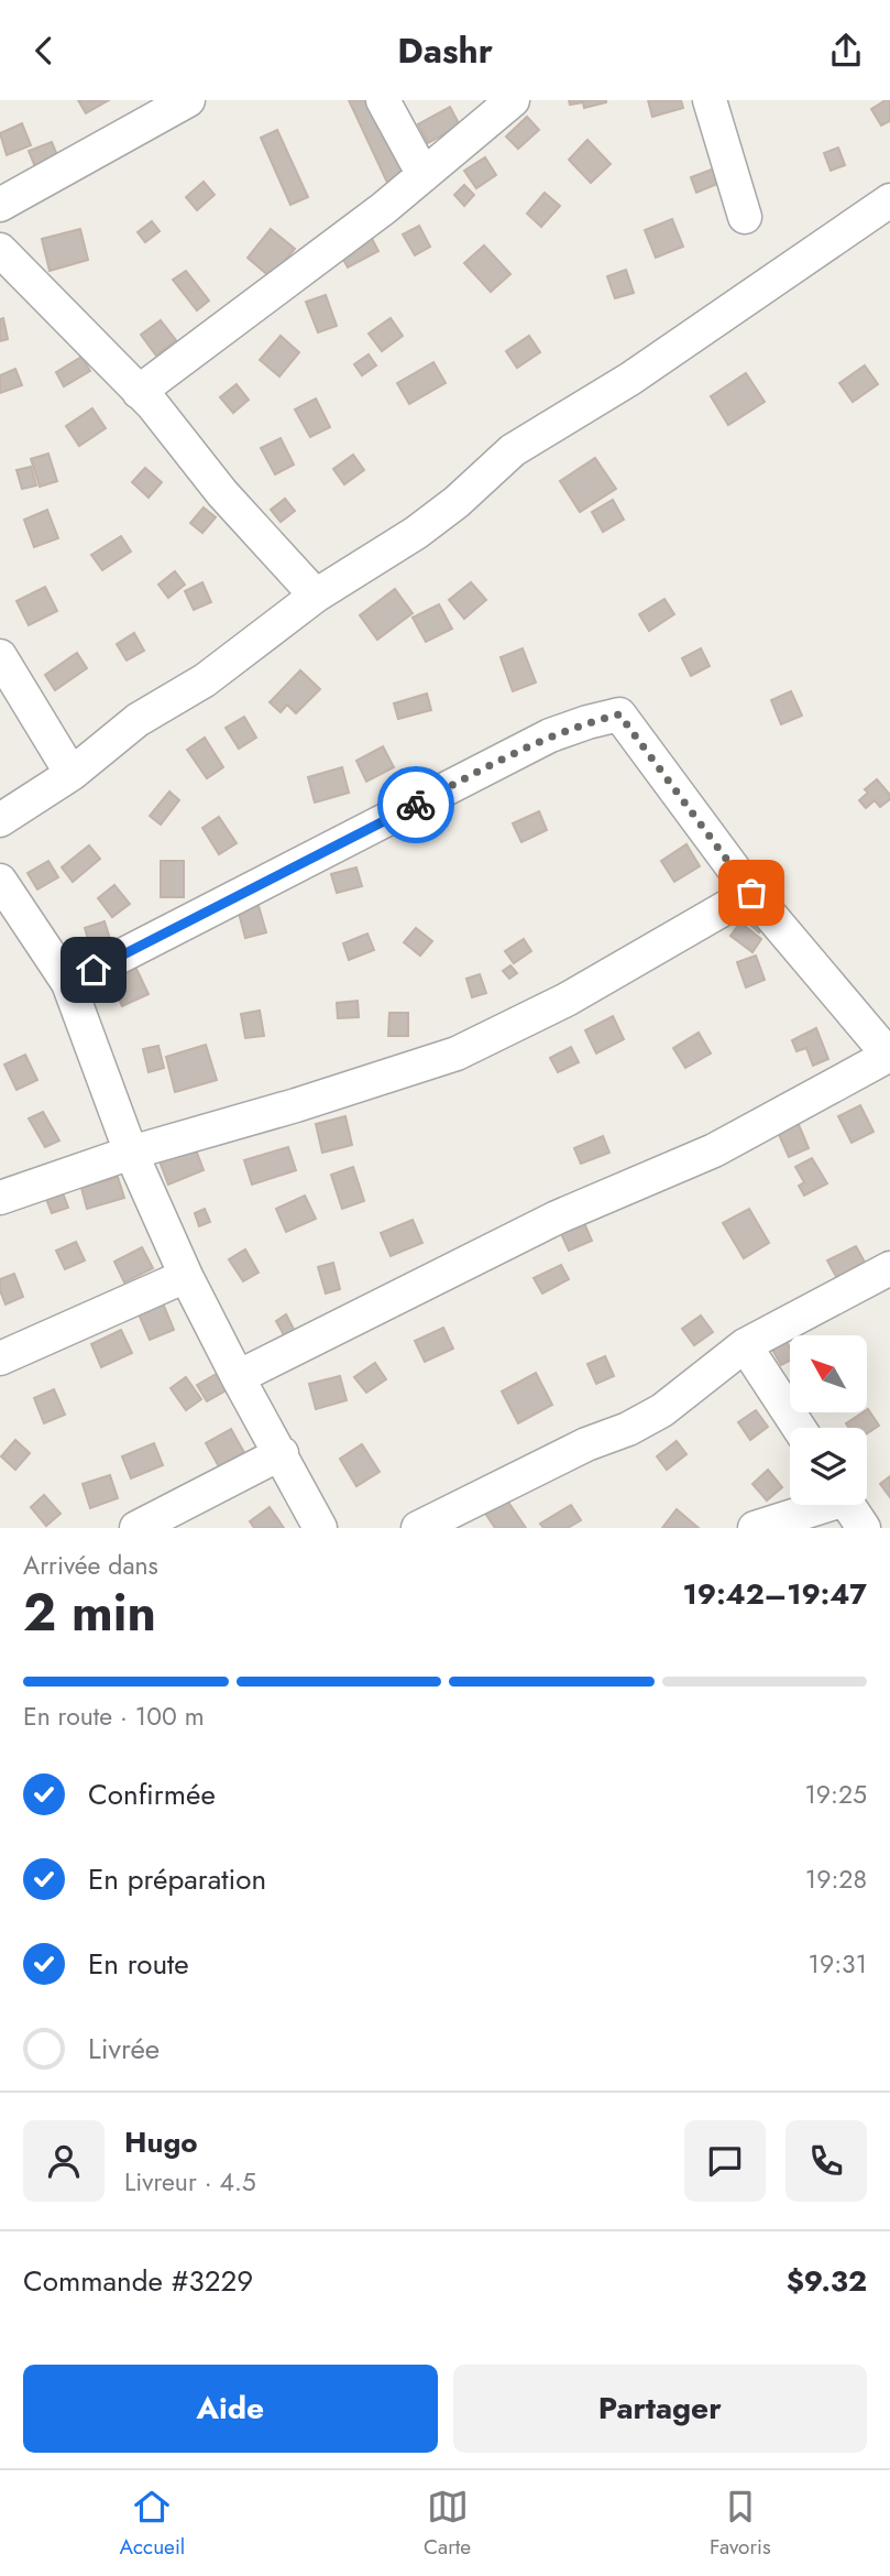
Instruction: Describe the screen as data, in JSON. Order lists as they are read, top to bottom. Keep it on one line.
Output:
{"north":"top left","page":{"header":"Dashr","heading":["2 min","Arrivée dans","19:42–19:47"],"panel":["Hugo","Livreur · 4.5","Commande #3229","$9.32"],"bar":"En route · 100 m","list":[["Confirmée","19:25"],["En préparation","19:28"],["En route","19:31"],"Livrée"],"buttons":["Aide","Partager"],"tabs":["Accueil","Carte","Favoris"]}}
